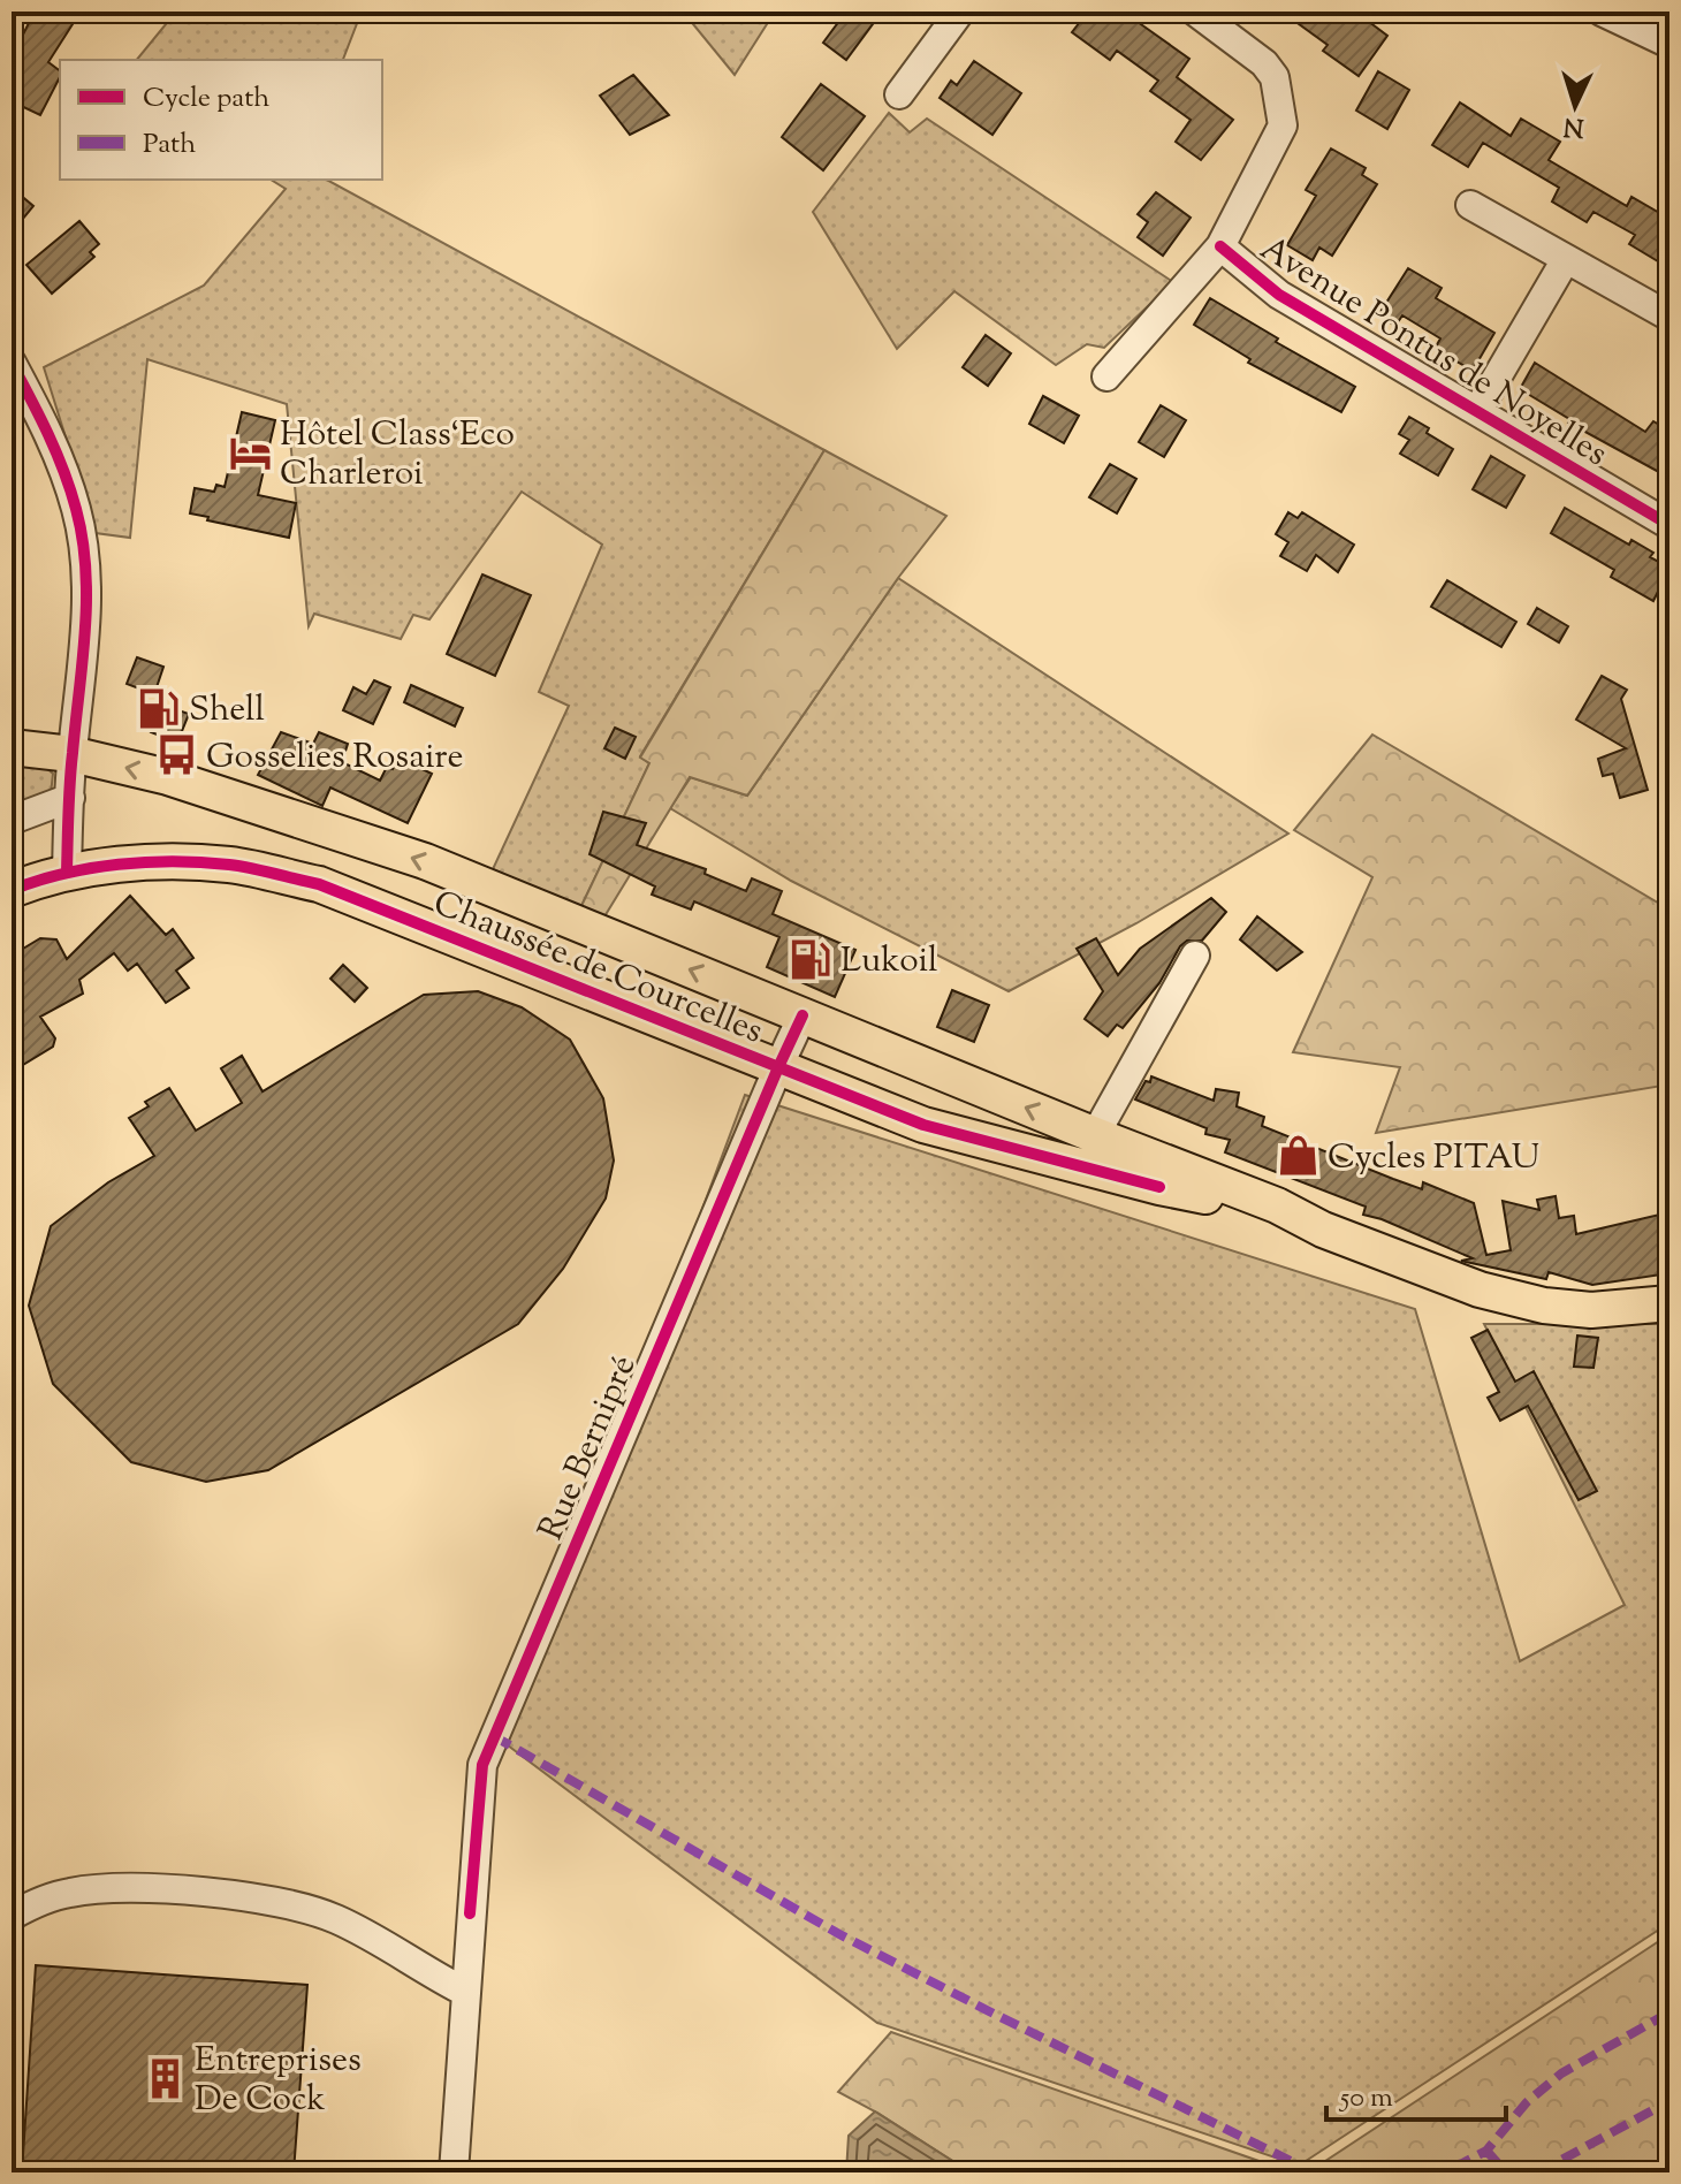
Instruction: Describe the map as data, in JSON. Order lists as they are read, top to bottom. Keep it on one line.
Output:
{"streets":{"main road":["Chaussée de Courcelles"],"street":["Avenue Pontus de Noyelles","Rue Bernipré"]},"crossings":[["Chaussée de Courcelles","Rue Bernipré"]],"places":{"hotel":["Hôtel Class‘Eco Charleroi"],"fuel station":["Shell","Lukoil"],"bus stop":["Gosselies Rosaire"],"shop":["Cycles PITAU"],"building":["Entreprises De Cock"]},"legend":["Cycle path","Path"],"scale_bar":"50 m","north":"bottom"}
